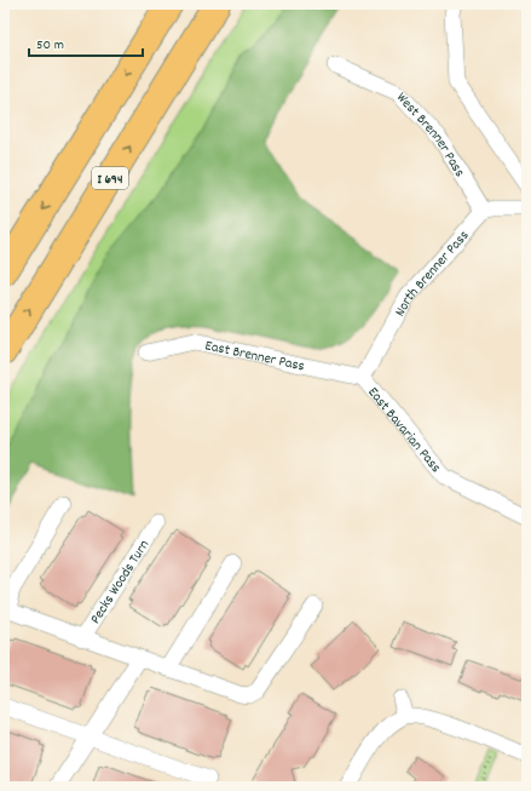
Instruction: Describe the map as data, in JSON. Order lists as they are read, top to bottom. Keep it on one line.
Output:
{"streets":{"highway":["I 694"],"street":["West Brenner Pass","North Brenner Pass","East Brenner Pass","East Bavarian Pass","Pecks Woods Turn"]},"crossings":[["West Brenner Pass","North Brenner Pass"],["North Brenner Pass","East Brenner Pass"],["North Brenner Pass","East Bavarian Pass"],["East Brenner Pass","East Bavarian Pass"]],"scale_bar":"50 m"}
